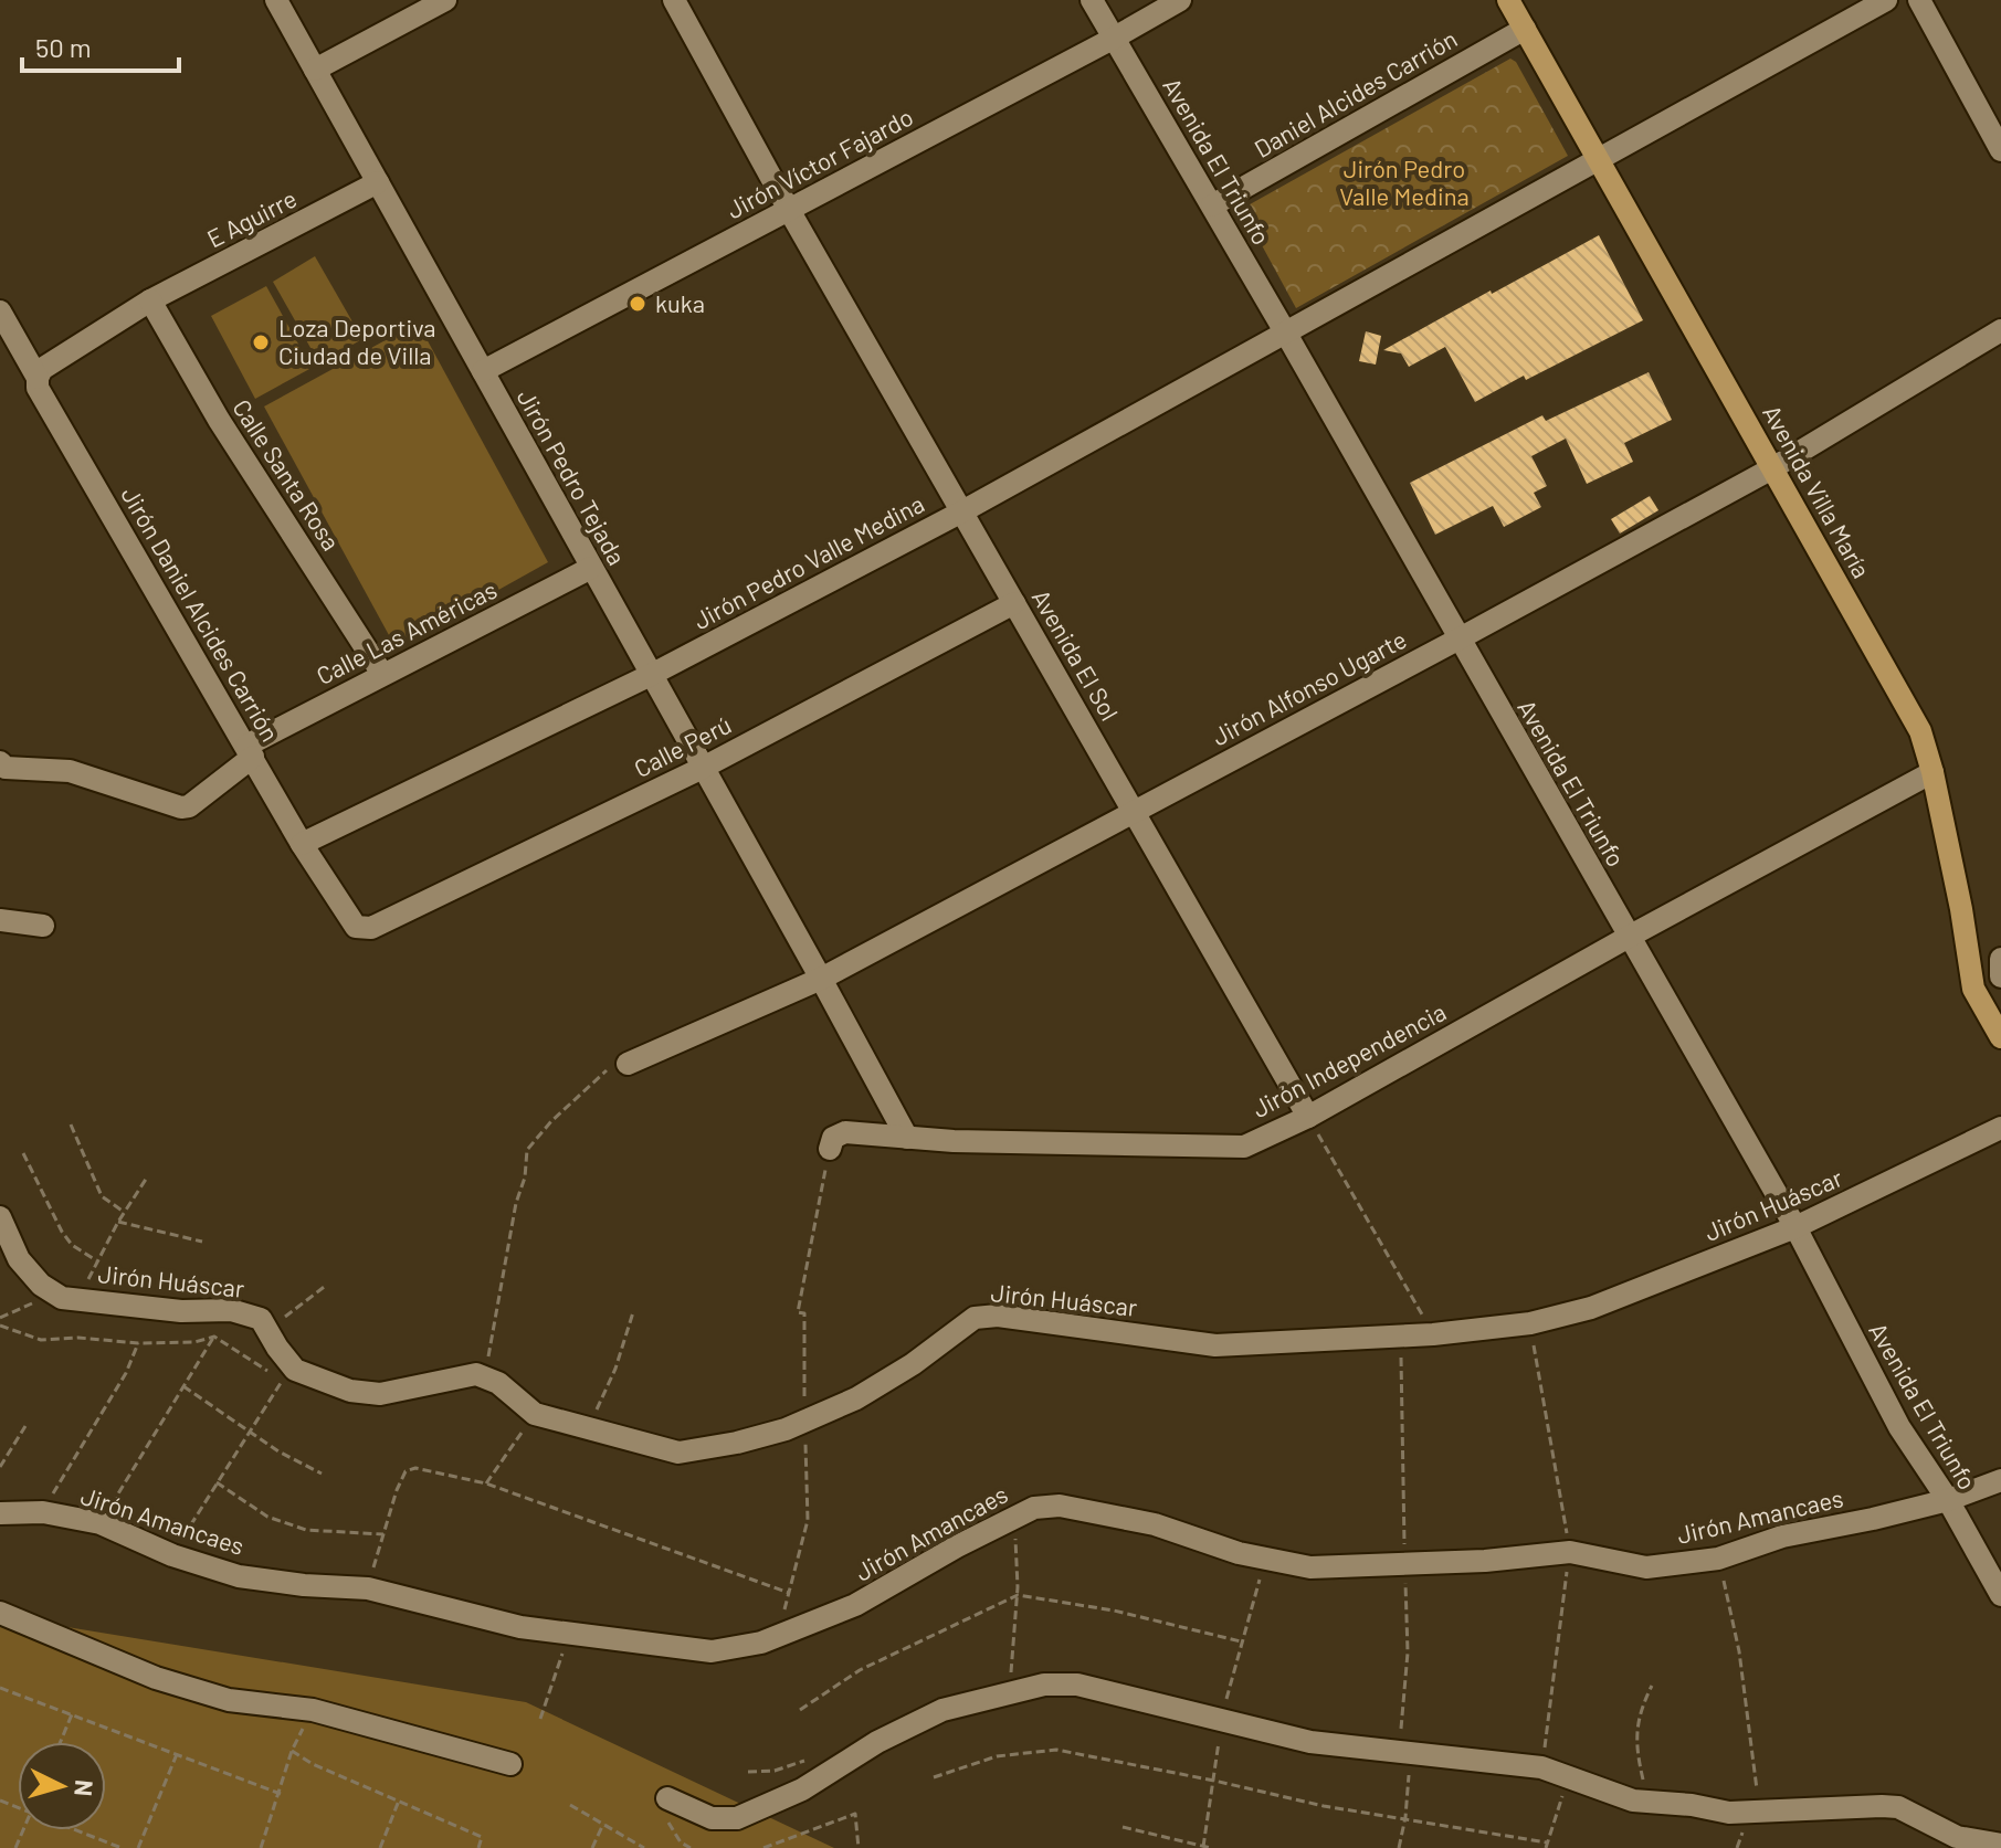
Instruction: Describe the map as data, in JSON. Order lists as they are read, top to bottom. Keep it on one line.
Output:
{"streets":{"main road":["Avenida Villa María"],"street":["Daniel Alcides Carrión","Avenida El Triunfo","Jirón Víctor Fajardo","E Aguirre","Calle Santa Rosa","Jirón Pedro Tejada","Jirón Pedro Valle Medina","Jirón Daniel Alcides Carrión","Calle Las Américas","Avenida El Sol","Jirón Alfonso Ugarte","Calle Perú","Jirón Independencia","Jirón Huáscar","Jirón Amancaes"]},"crossings":[["Daniel Alcides Carrión","Avenida El Triunfo"],["Daniel Alcides Carrión","Avenida Villa María"],["Avenida El Triunfo","Jirón Víctor Fajardo"],["Avenida El Triunfo","Jirón Pedro Valle Medina"],["Avenida El Triunfo","Jirón Alfonso Ugarte"],["Avenida El Triunfo","Jirón Independencia"],["Avenida El Triunfo","Jirón Huáscar"],["Avenida El Triunfo","Jirón Amancaes"],["Jirón Víctor Fajardo","Jirón Pedro Tejada"],["Jirón Víctor Fajardo","Avenida El Sol"],["E Aguirre","Calle Santa Rosa"],["E Aguirre","Jirón Pedro Tejada"],["E Aguirre","Jirón Daniel Alcides Carrión"],["Calle Santa Rosa","Calle Las Américas"],["Jirón Pedro Tejada","Jirón Pedro Valle Medina"],["Jirón Pedro Tejada","Calle Las Américas"],["Jirón Pedro Tejada","Jirón Alfonso Ugarte"],["Jirón Pedro Tejada","Calle Perú"],["Avenida Villa María","Jirón Pedro Valle Medina"],["Avenida Villa María","Jirón Alfonso Ugarte"],["Avenida Villa María","Jirón Independencia"],["Jirón Pedro Valle Medina","Jirón Daniel Alcides Carrión"],["Jirón Pedro Valle Medina","Avenida El Sol"],["Jirón Daniel Alcides Carrión","Calle Las Américas"],["Jirón Daniel Alcides Carrión","Calle Perú"],["Avenida El Sol","Jirón Alfonso Ugarte"],["Avenida El Sol","Calle Perú"],["Avenida El Sol","Jirón Independencia"]],"parks":["Jirón Pedro Valle Medina"],"places":["kuka","Loza Deportiva Ciudad de Villa"],"scale_bar":"50 m","north":"right"}
